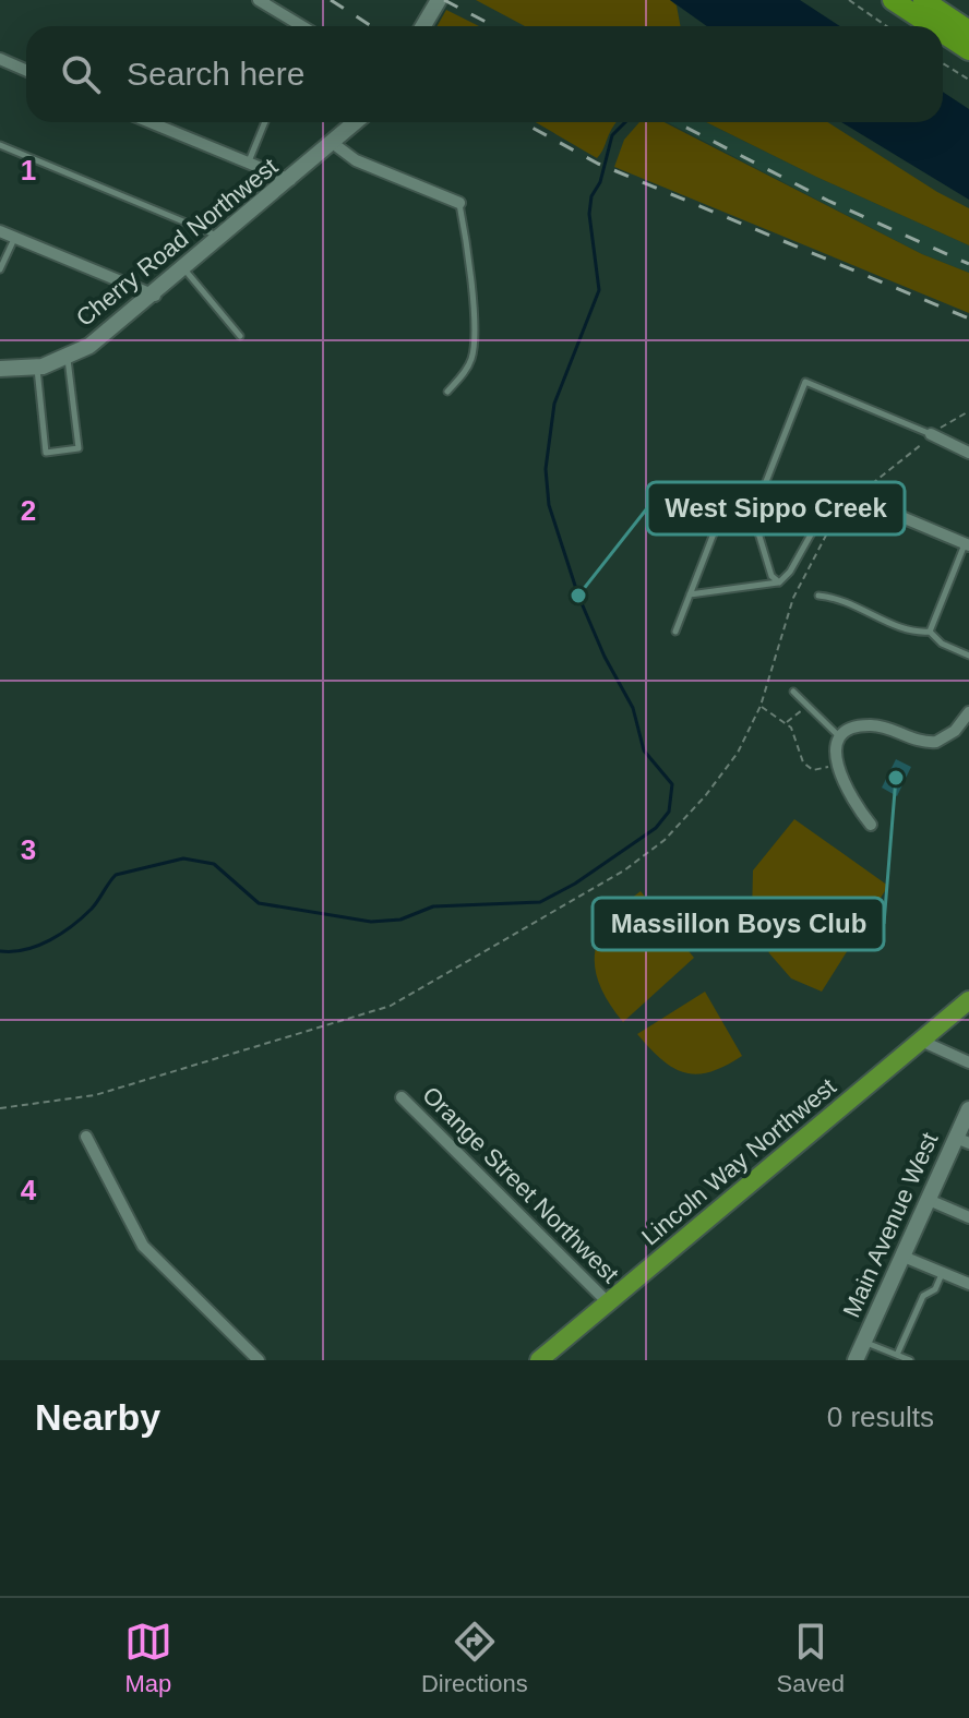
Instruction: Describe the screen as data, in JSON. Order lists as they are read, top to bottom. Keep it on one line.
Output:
{"streets":{"main road":["Lincoln Way Northwest"],"street":["Cherry Road Northwest","Orange Street Northwest","Main Avenue West"]},"crossings":[["Lincoln Way Northwest","Orange Street Northwest"]],"places":["West Sippo Creek","Massillon Boys Club"],"page":{"search":"Search here","heading":["Nearby","0 results"],"nav":["Map","Directions","Saved"]},"grid":{"rows":["1","2","3","4"]}}
